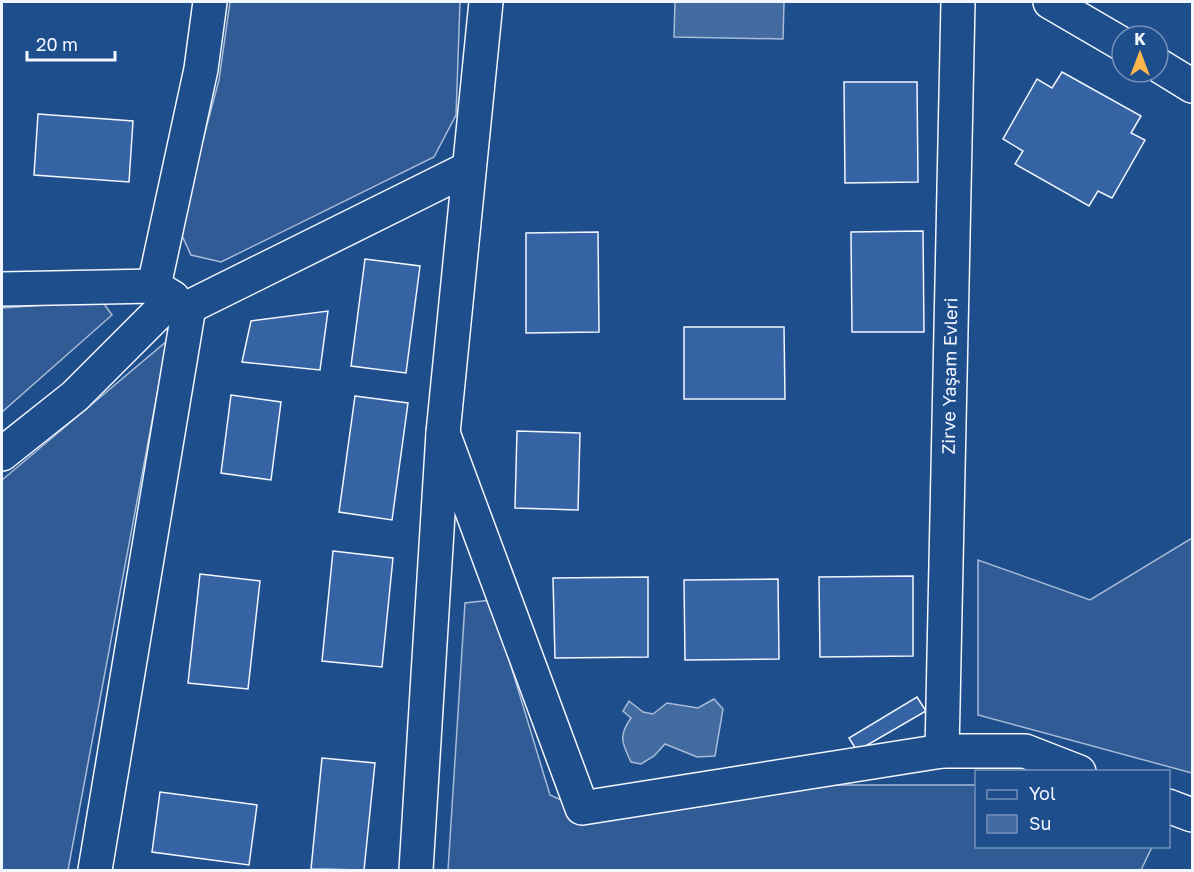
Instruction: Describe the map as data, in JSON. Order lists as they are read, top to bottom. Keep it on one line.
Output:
{"streets":{"street":["Zirve Yaşam Evleri"]},"legend":["Yol","Su"],"scale_bar":"20 m","north":"top"}
